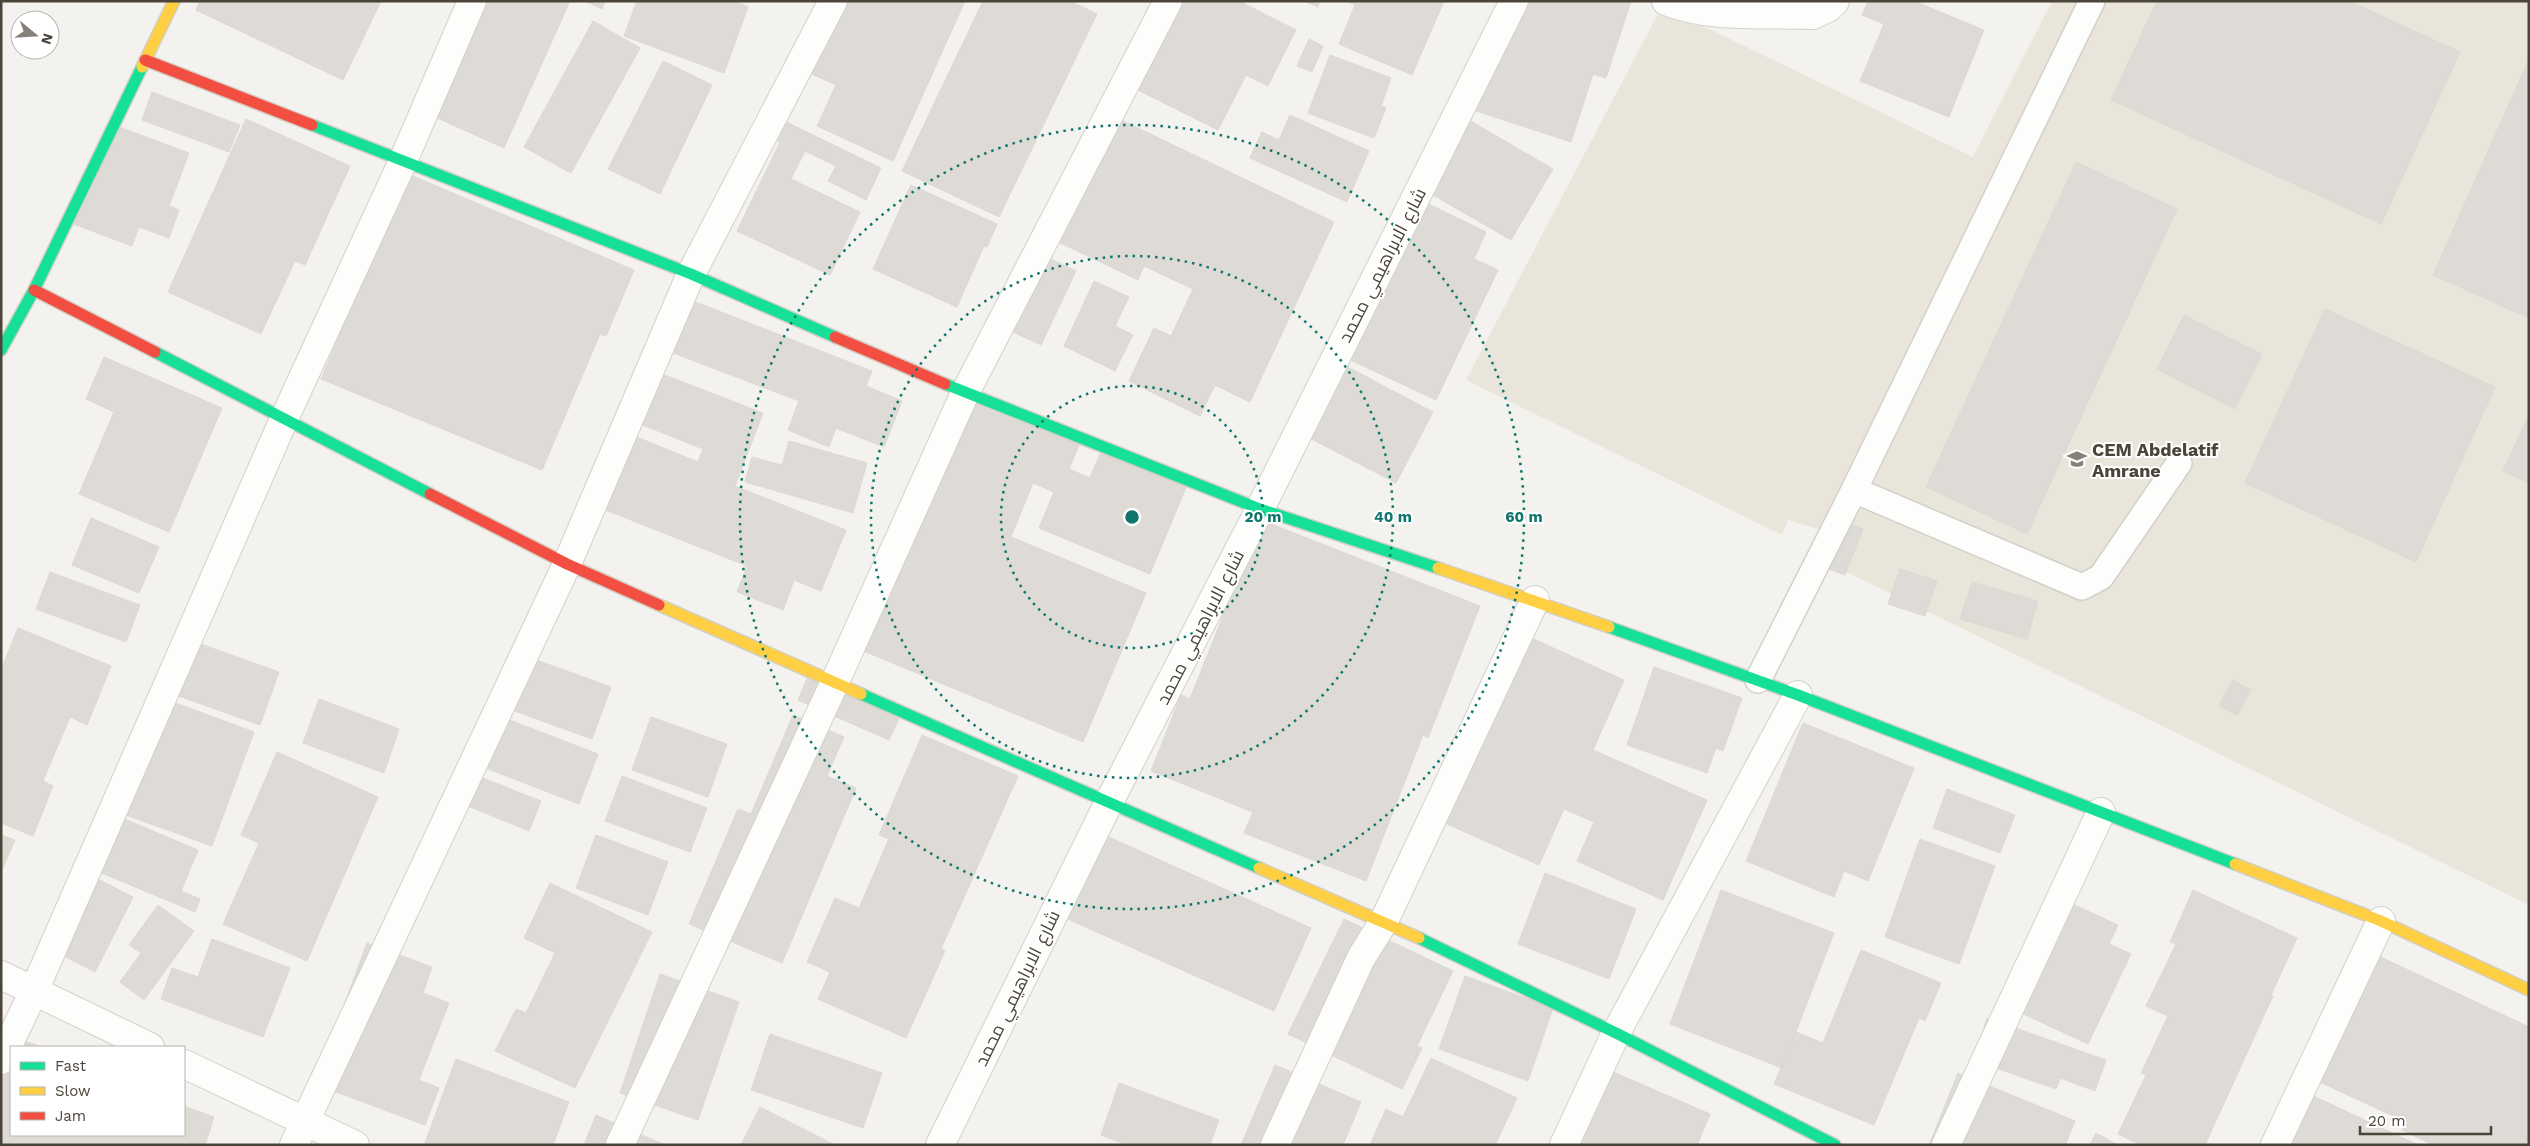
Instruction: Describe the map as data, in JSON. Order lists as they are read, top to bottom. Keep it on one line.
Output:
{"streets":{"street":["شارع الابراهيمي محمد"]},"places":{"school or university":["CEM Abdelatif Amrane"]},"legend":["Fast","Slow","Jam"],"scale_bar":"20 m","north":"right","rings":["20 m","40 m","60 m"]}
